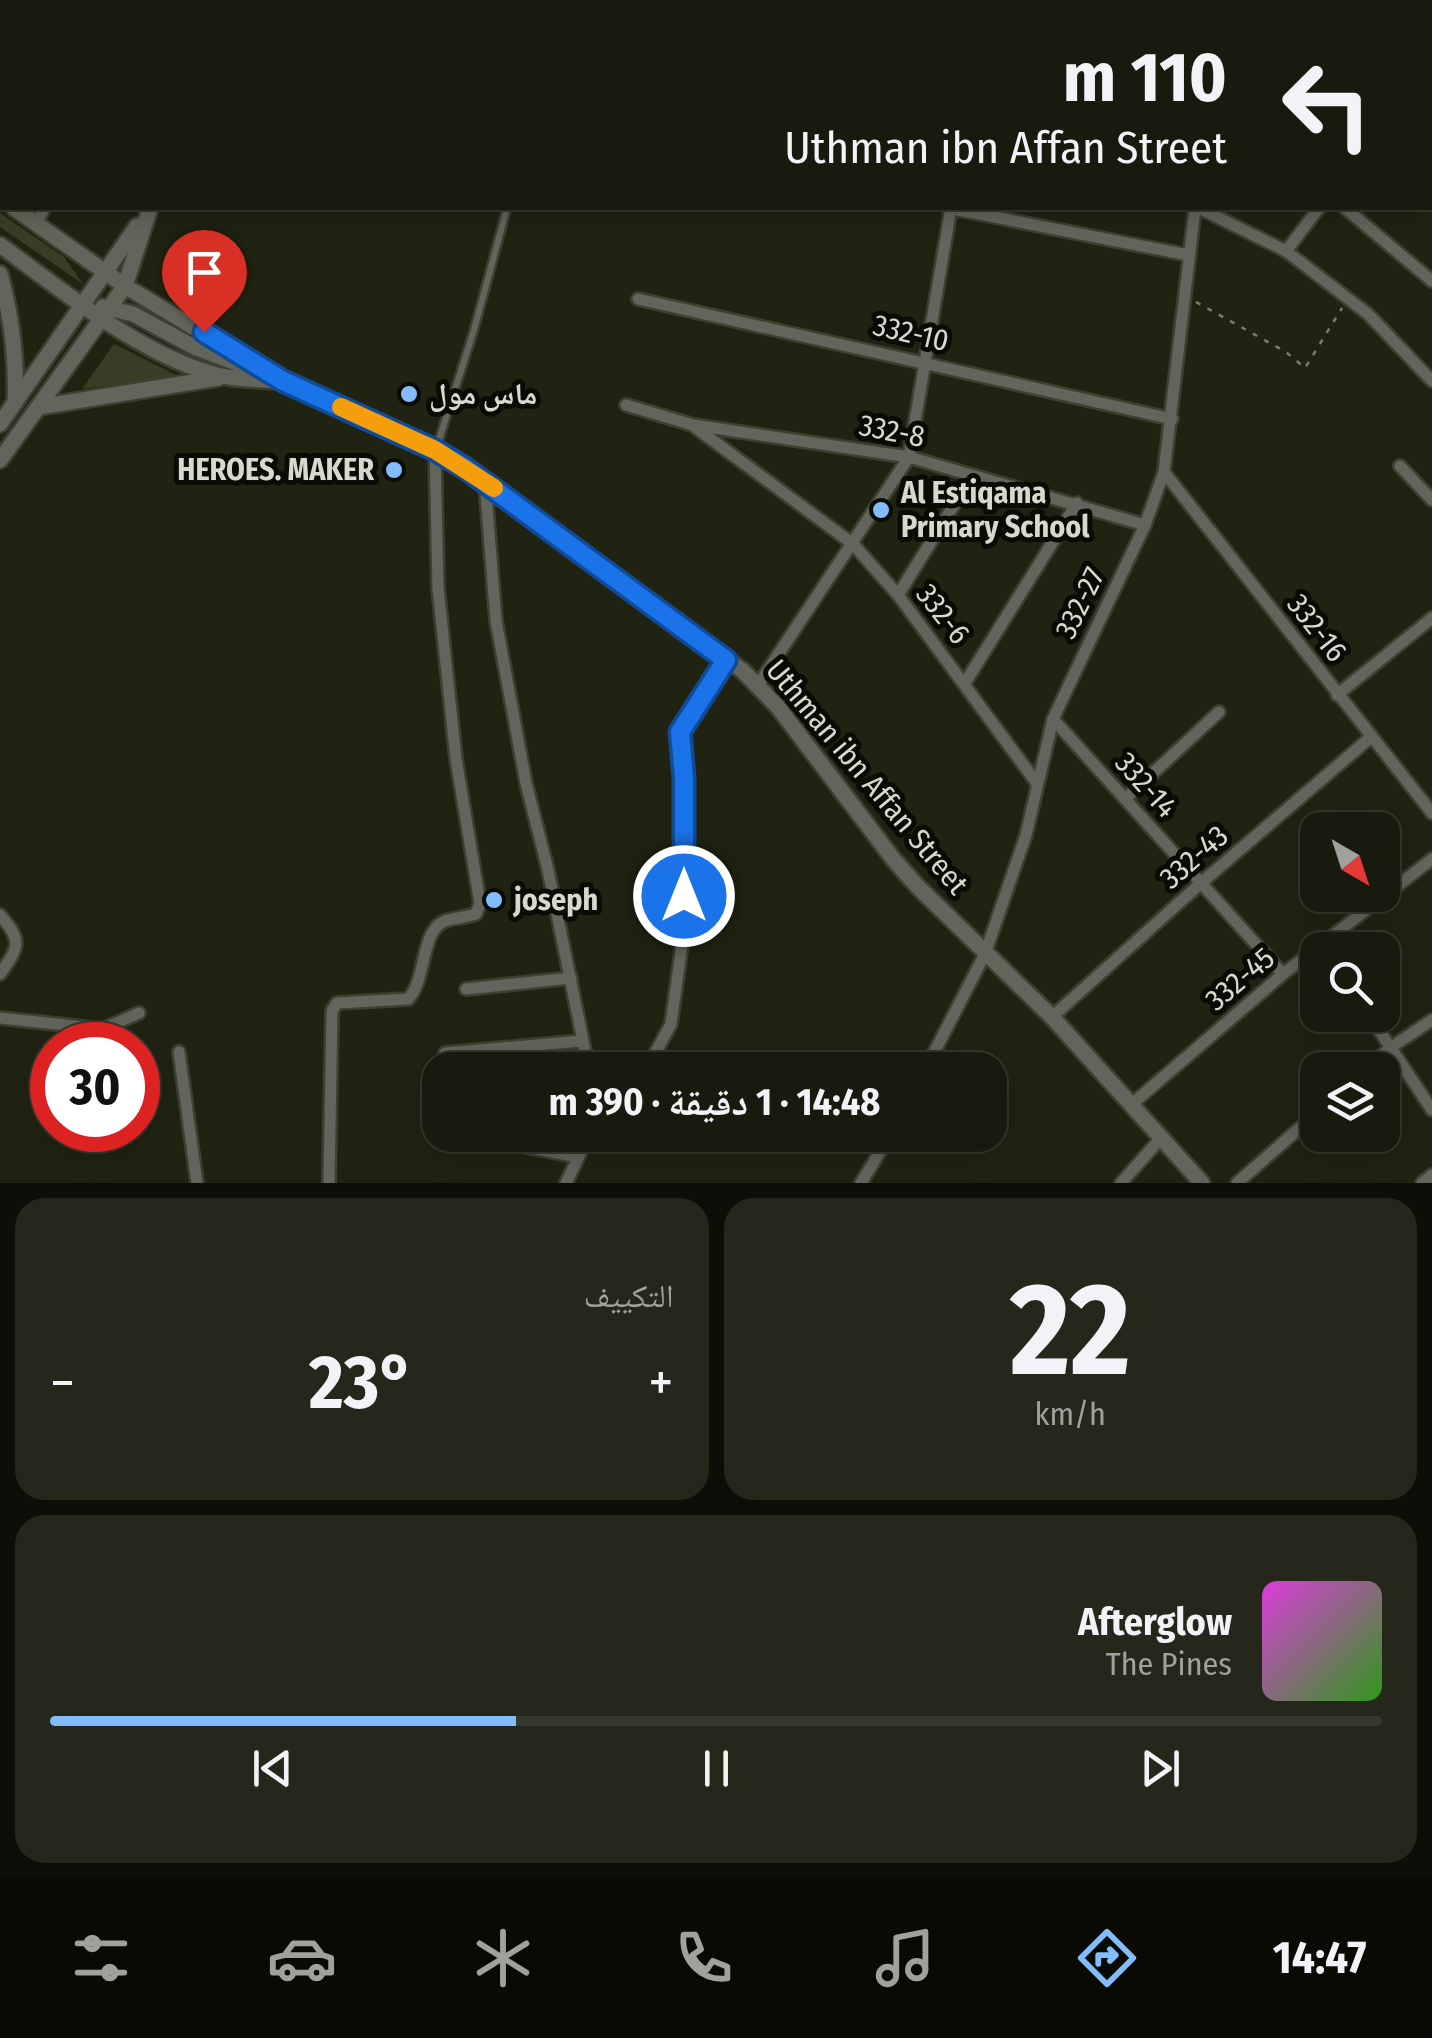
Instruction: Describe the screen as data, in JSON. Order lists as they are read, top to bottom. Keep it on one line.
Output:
{"streets":{"street":["332-10","332-8","332-27","332-6","332-16","Uthman ibn Affan Street","332-14","332-43","332-45"]},"crossings":[["332-10","332-27"],["332-8","332-27"],["332-8","332-6"],["332-27","332-6"],["332-27","332-16"],["332-27","Uthman ibn Affan Street"],["332-27","332-14"],["332-16","332-43"],["Uthman ibn Affan Street","332-43"],["Uthman ibn Affan Street","332-45"],["332-14","332-43"],["332-14","332-45"]],"places":["ماس مول","HEROES. MAKER","Al Estiqama Primary School","joseph"],"north":"bottom right","page":{"turn":["110 m","Uthman ibn Affan Street"],"limit":"30","trip":"14:48 · 1 دقيقة · 390 m","tile":[["22","km/h"],"التكييف"],"heat":["−","23°","+"],"song":["Afterglow","The Pines"],"tabs":"14:47"}}
